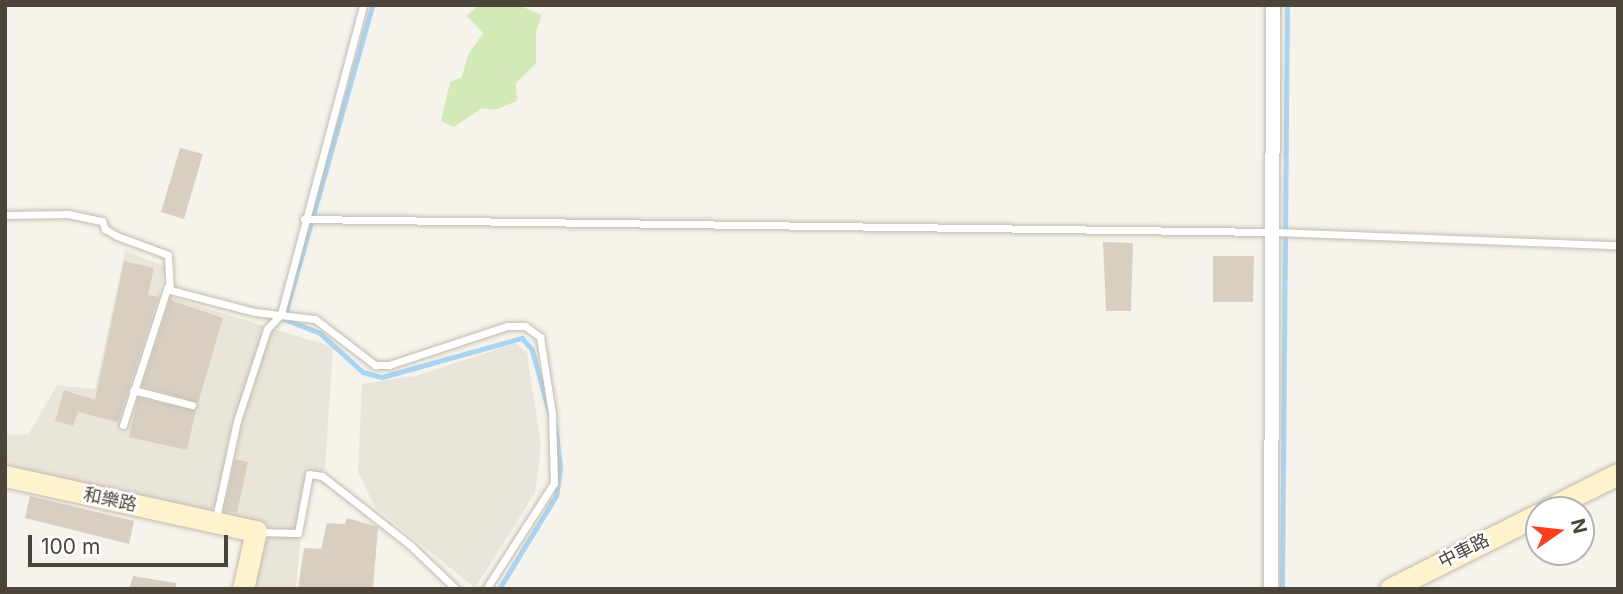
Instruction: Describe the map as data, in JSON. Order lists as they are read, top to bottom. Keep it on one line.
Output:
{"streets":{"street":["和樂路","中車路"]},"scale_bar":"100 m","north":"right"}
